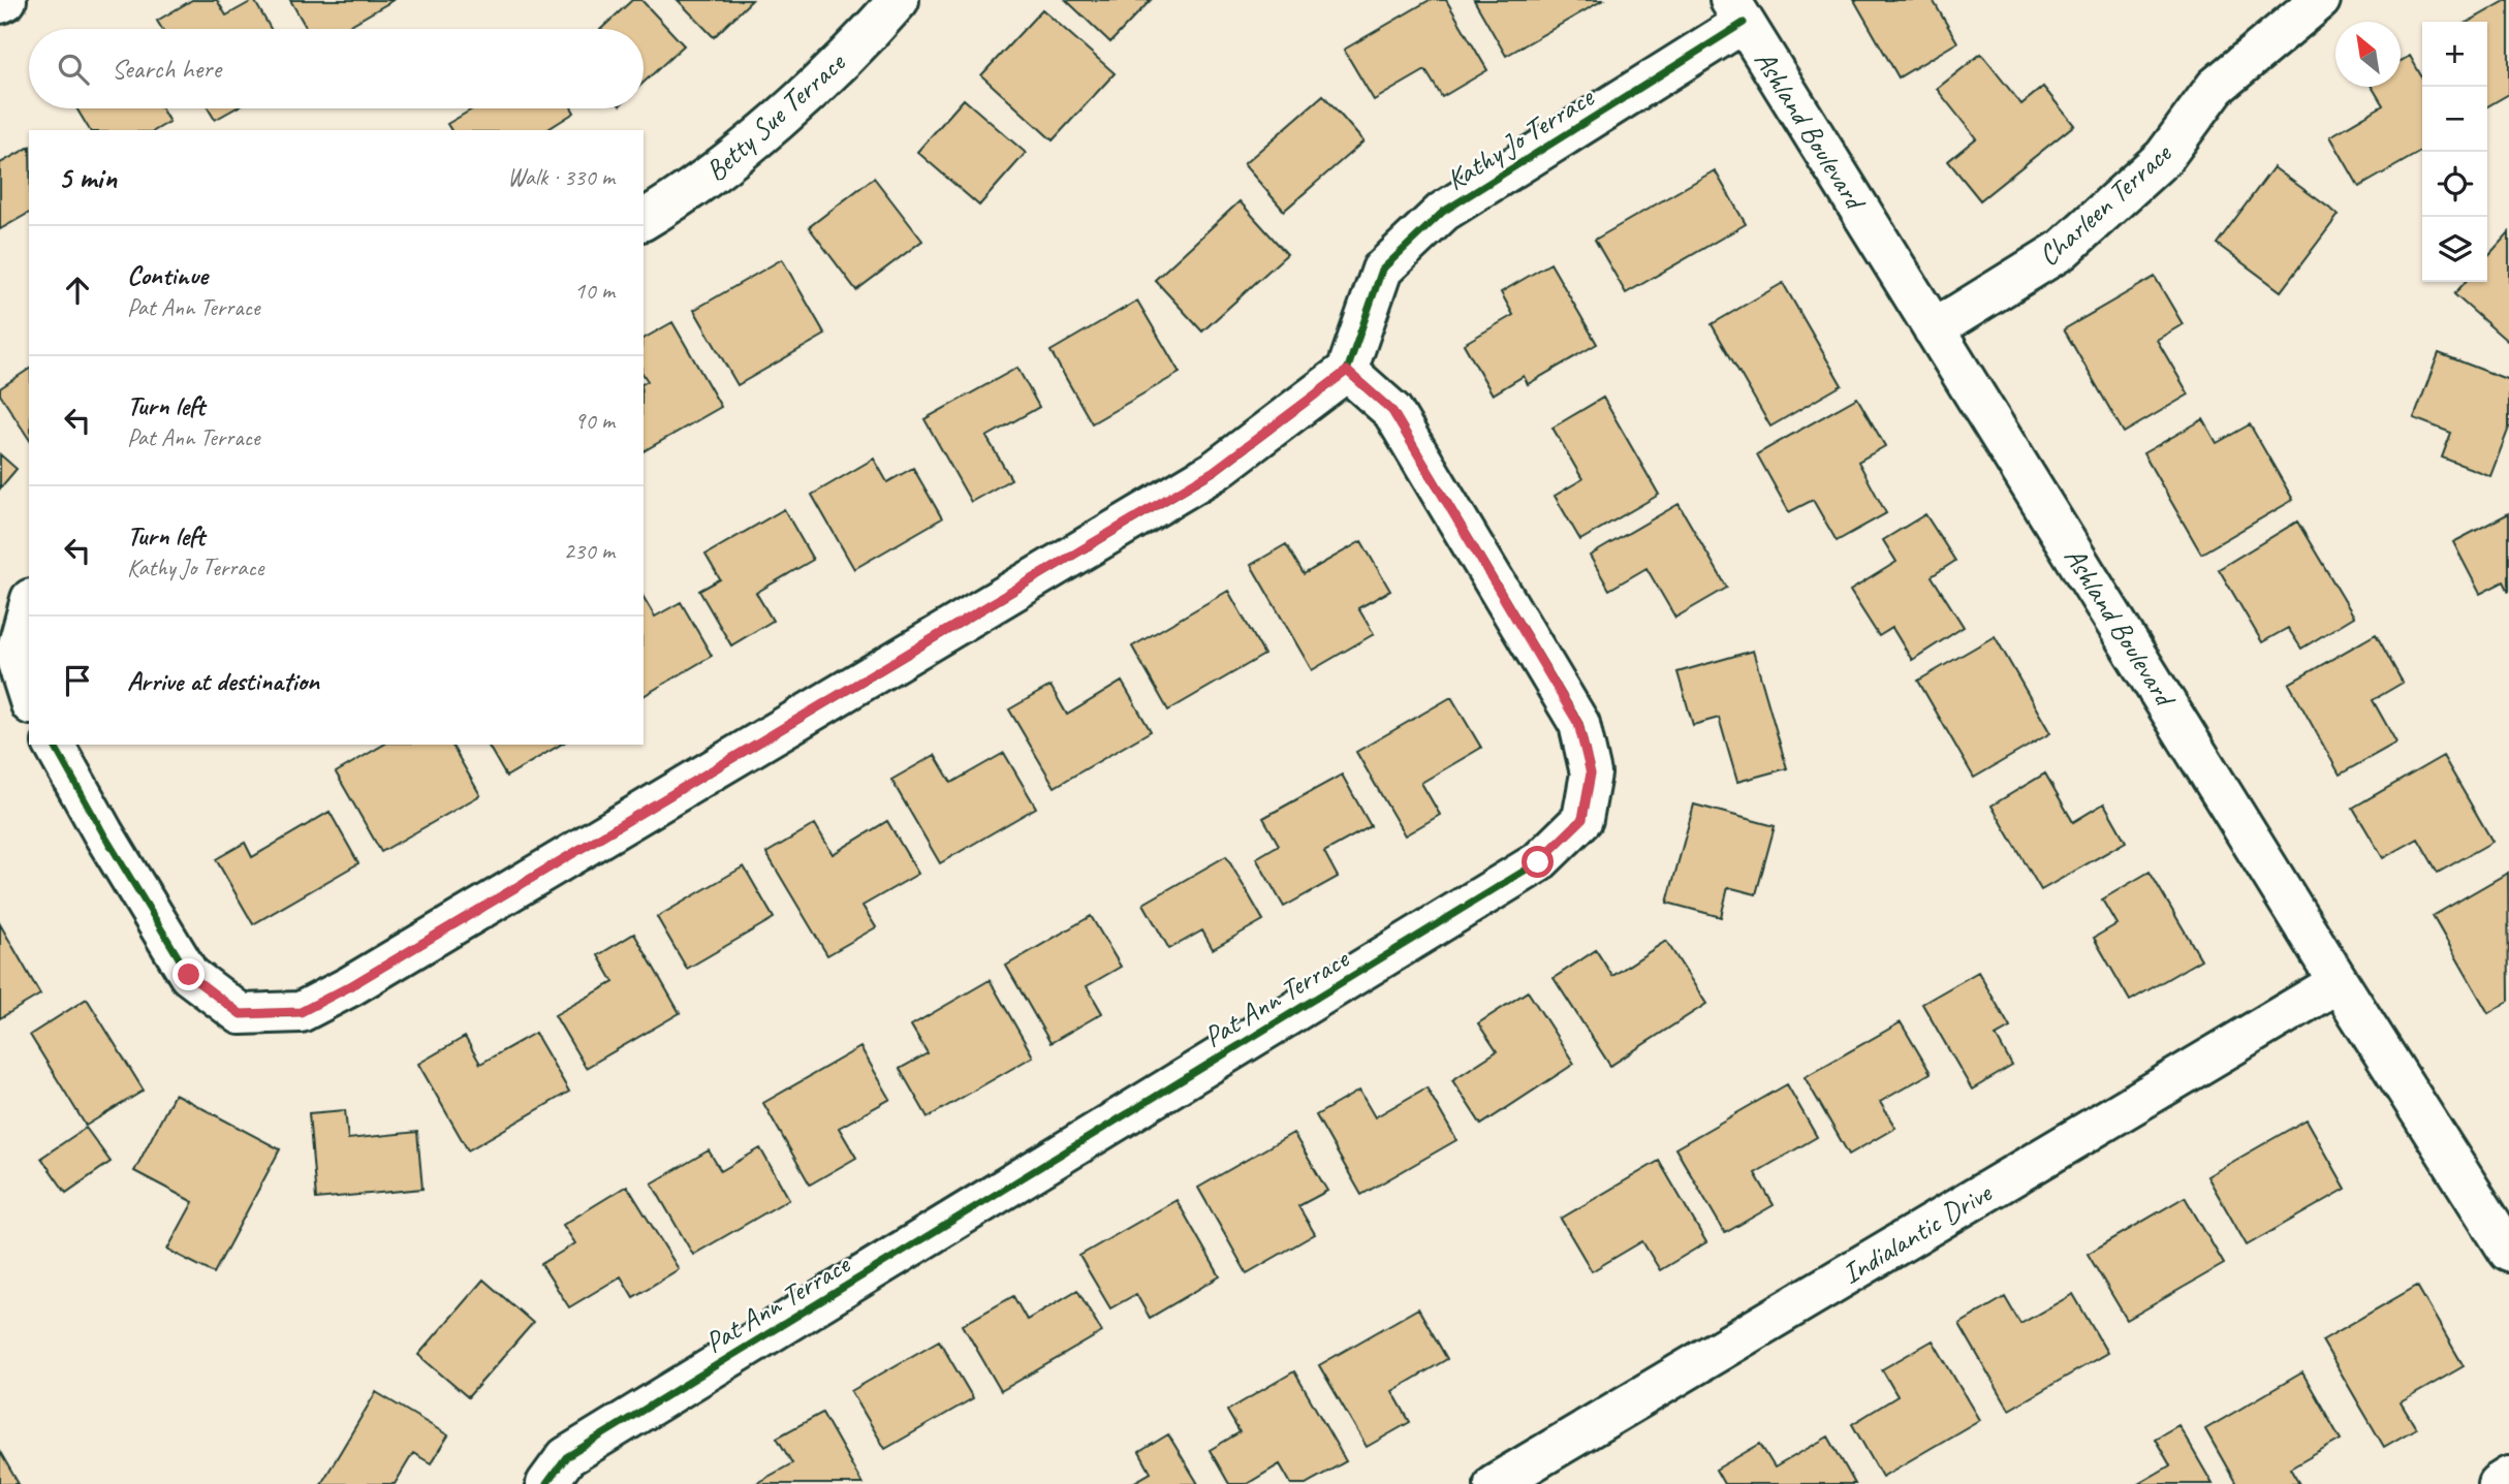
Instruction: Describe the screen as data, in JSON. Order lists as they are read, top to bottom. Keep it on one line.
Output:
{"streets":{"street":["Betty Sue Terrace","Ashland Boulevard","Kathy Jo Terrace","Charleen Terrace","Pat Ann Terrace","Indialantic Drive"]},"crossings":[["Ashland Boulevard","Kathy Jo Terrace"],["Ashland Boulevard","Charleen Terrace"],["Ashland Boulevard","Indialantic Drive"],["Kathy Jo Terrace","Pat Ann Terrace"]],"north":"top left","page":{"map_buttons":["+","−"],"search":"Search here","heading":["5 min","Walk · 330 m"],"list":[["Continue","Pat Ann Terrace","10 m"],["Turn left","Pat Ann Terrace","90 m"],["Turn left","Kathy Jo Terrace","230 m"],"Arrive at destination"]}}
